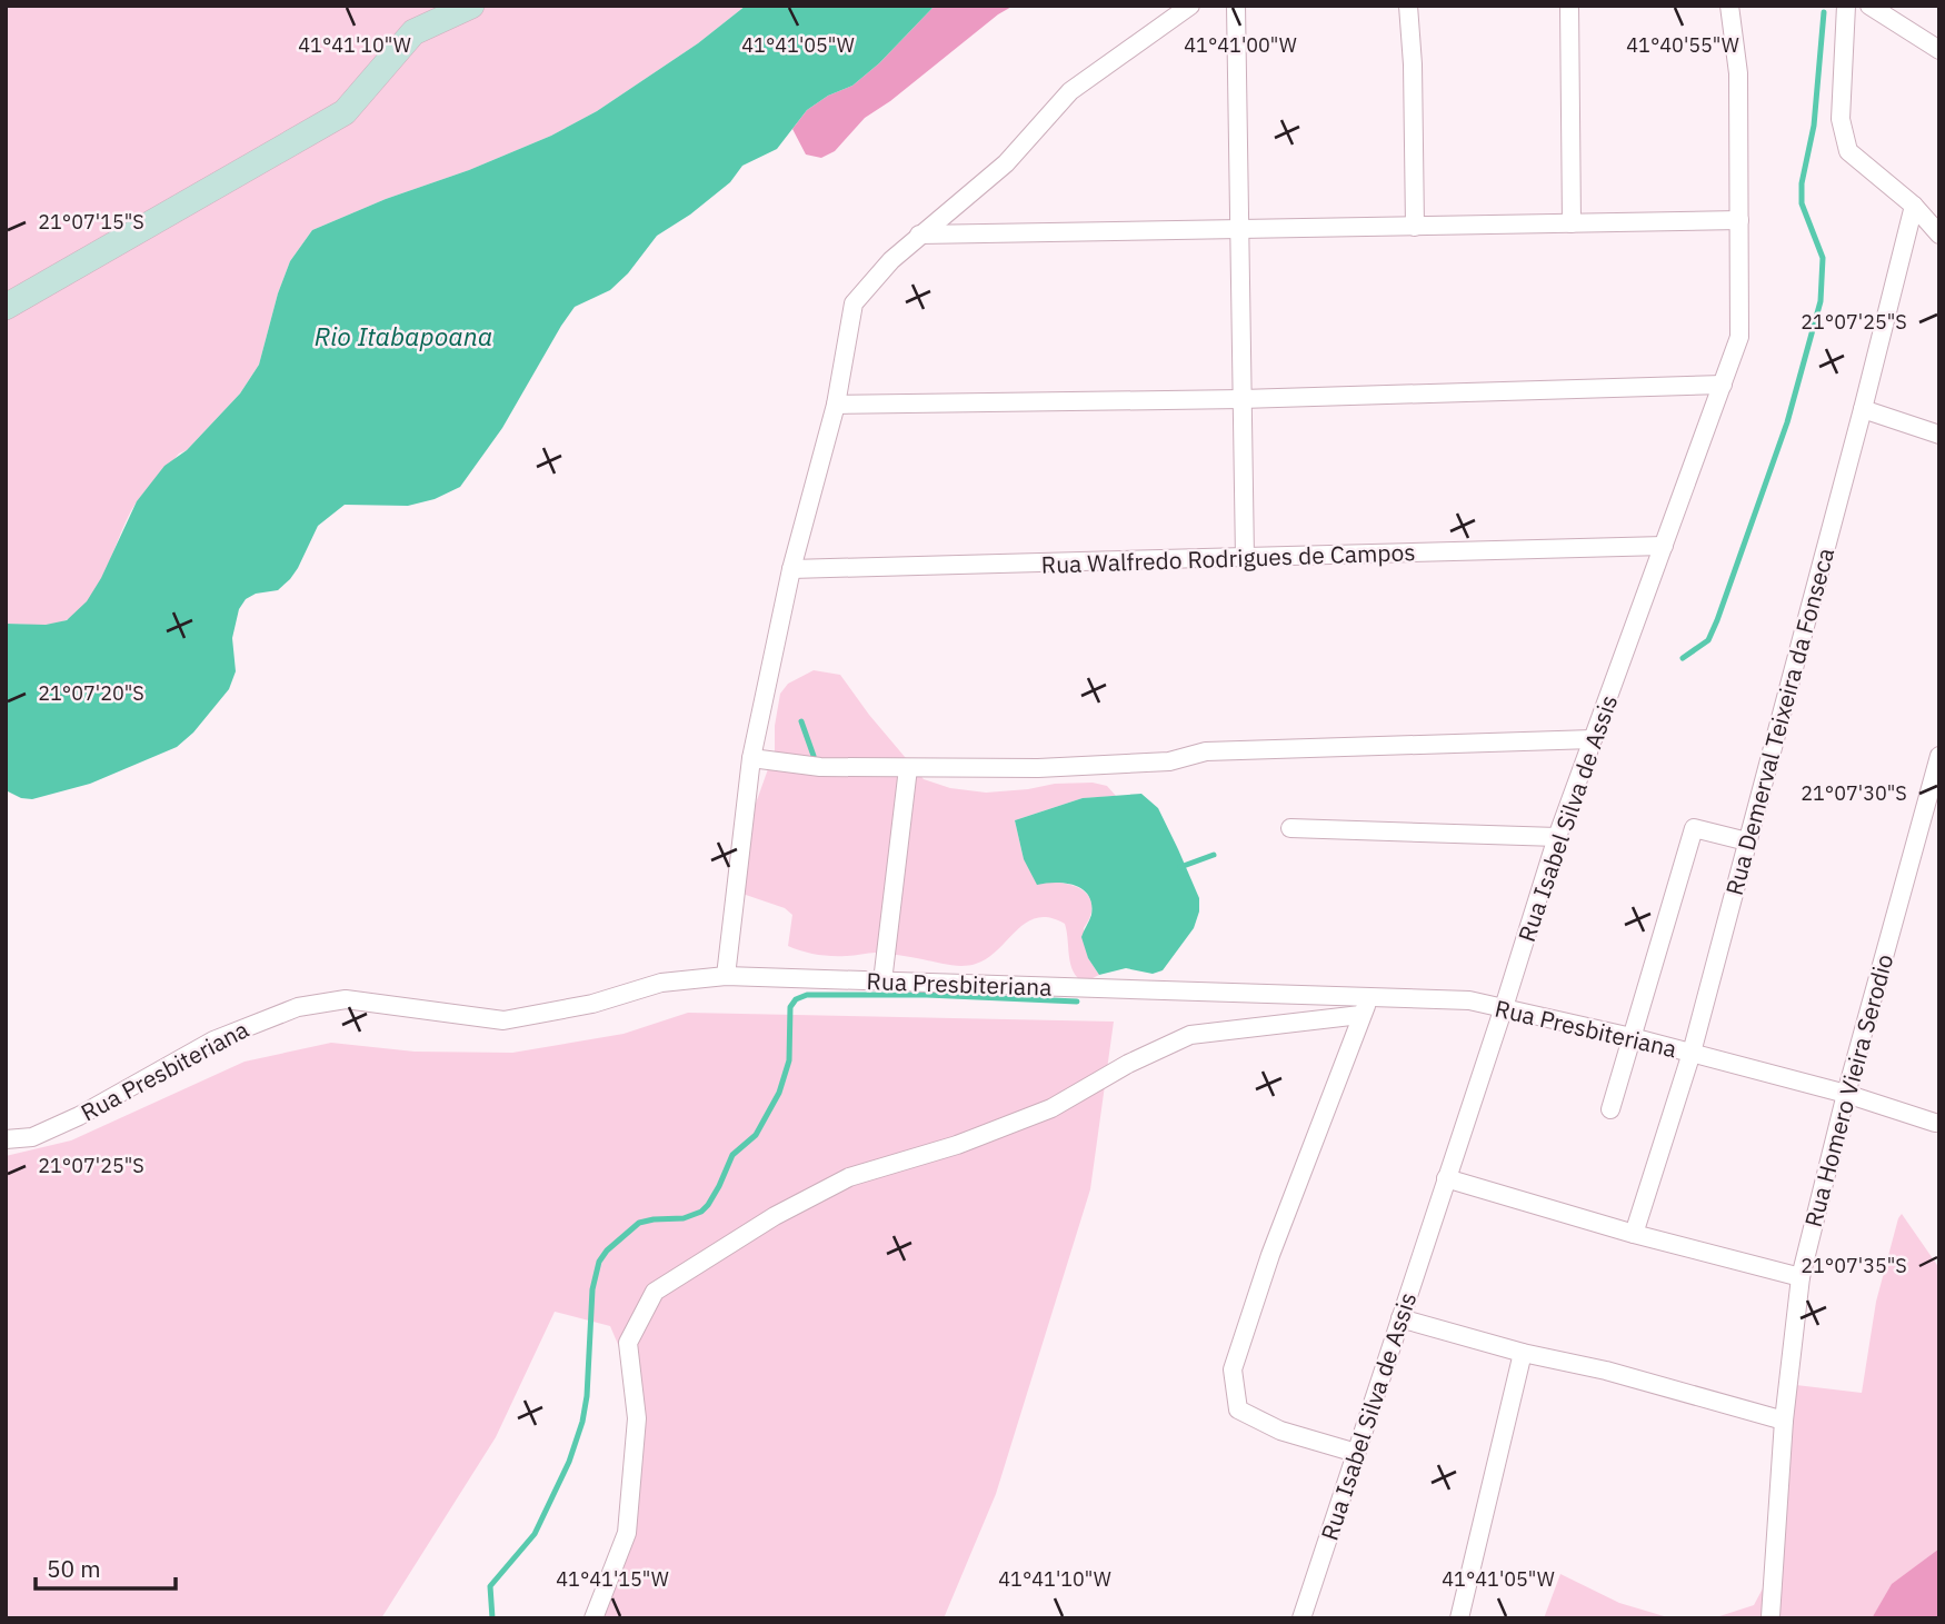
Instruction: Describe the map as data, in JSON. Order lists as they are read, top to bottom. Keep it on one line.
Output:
{"streets":{"street":["Rua Walfredo Rodrigues de Campos","Rua Demerval Teixeira da Fonseca","Rua Isabel Silva de Assis","Rua Presbiteriana","Rua Homero Vieira Serodio"]},"crossings":[["Rua Walfredo Rodrigues de Campos","Rua Isabel Silva de Assis"],["Rua Demerval Teixeira da Fonseca","Rua Presbiteriana"],["Rua Isabel Silva de Assis","Rua Presbiteriana"],["Rua Presbiteriana","Rua Homero Vieira Serodio"]],"water":["Rio Itabapoana"],"scale_bar":"50 m","coordinates":["41°41'05\"W","41°41'00\"W","41°41'10\"W","41°40'55\"W","21°07'15\"S","21°07'25\"S","21°07'20\"S","21°07'30\"S","21°07'35\"S","41°41'15\"W"]}
